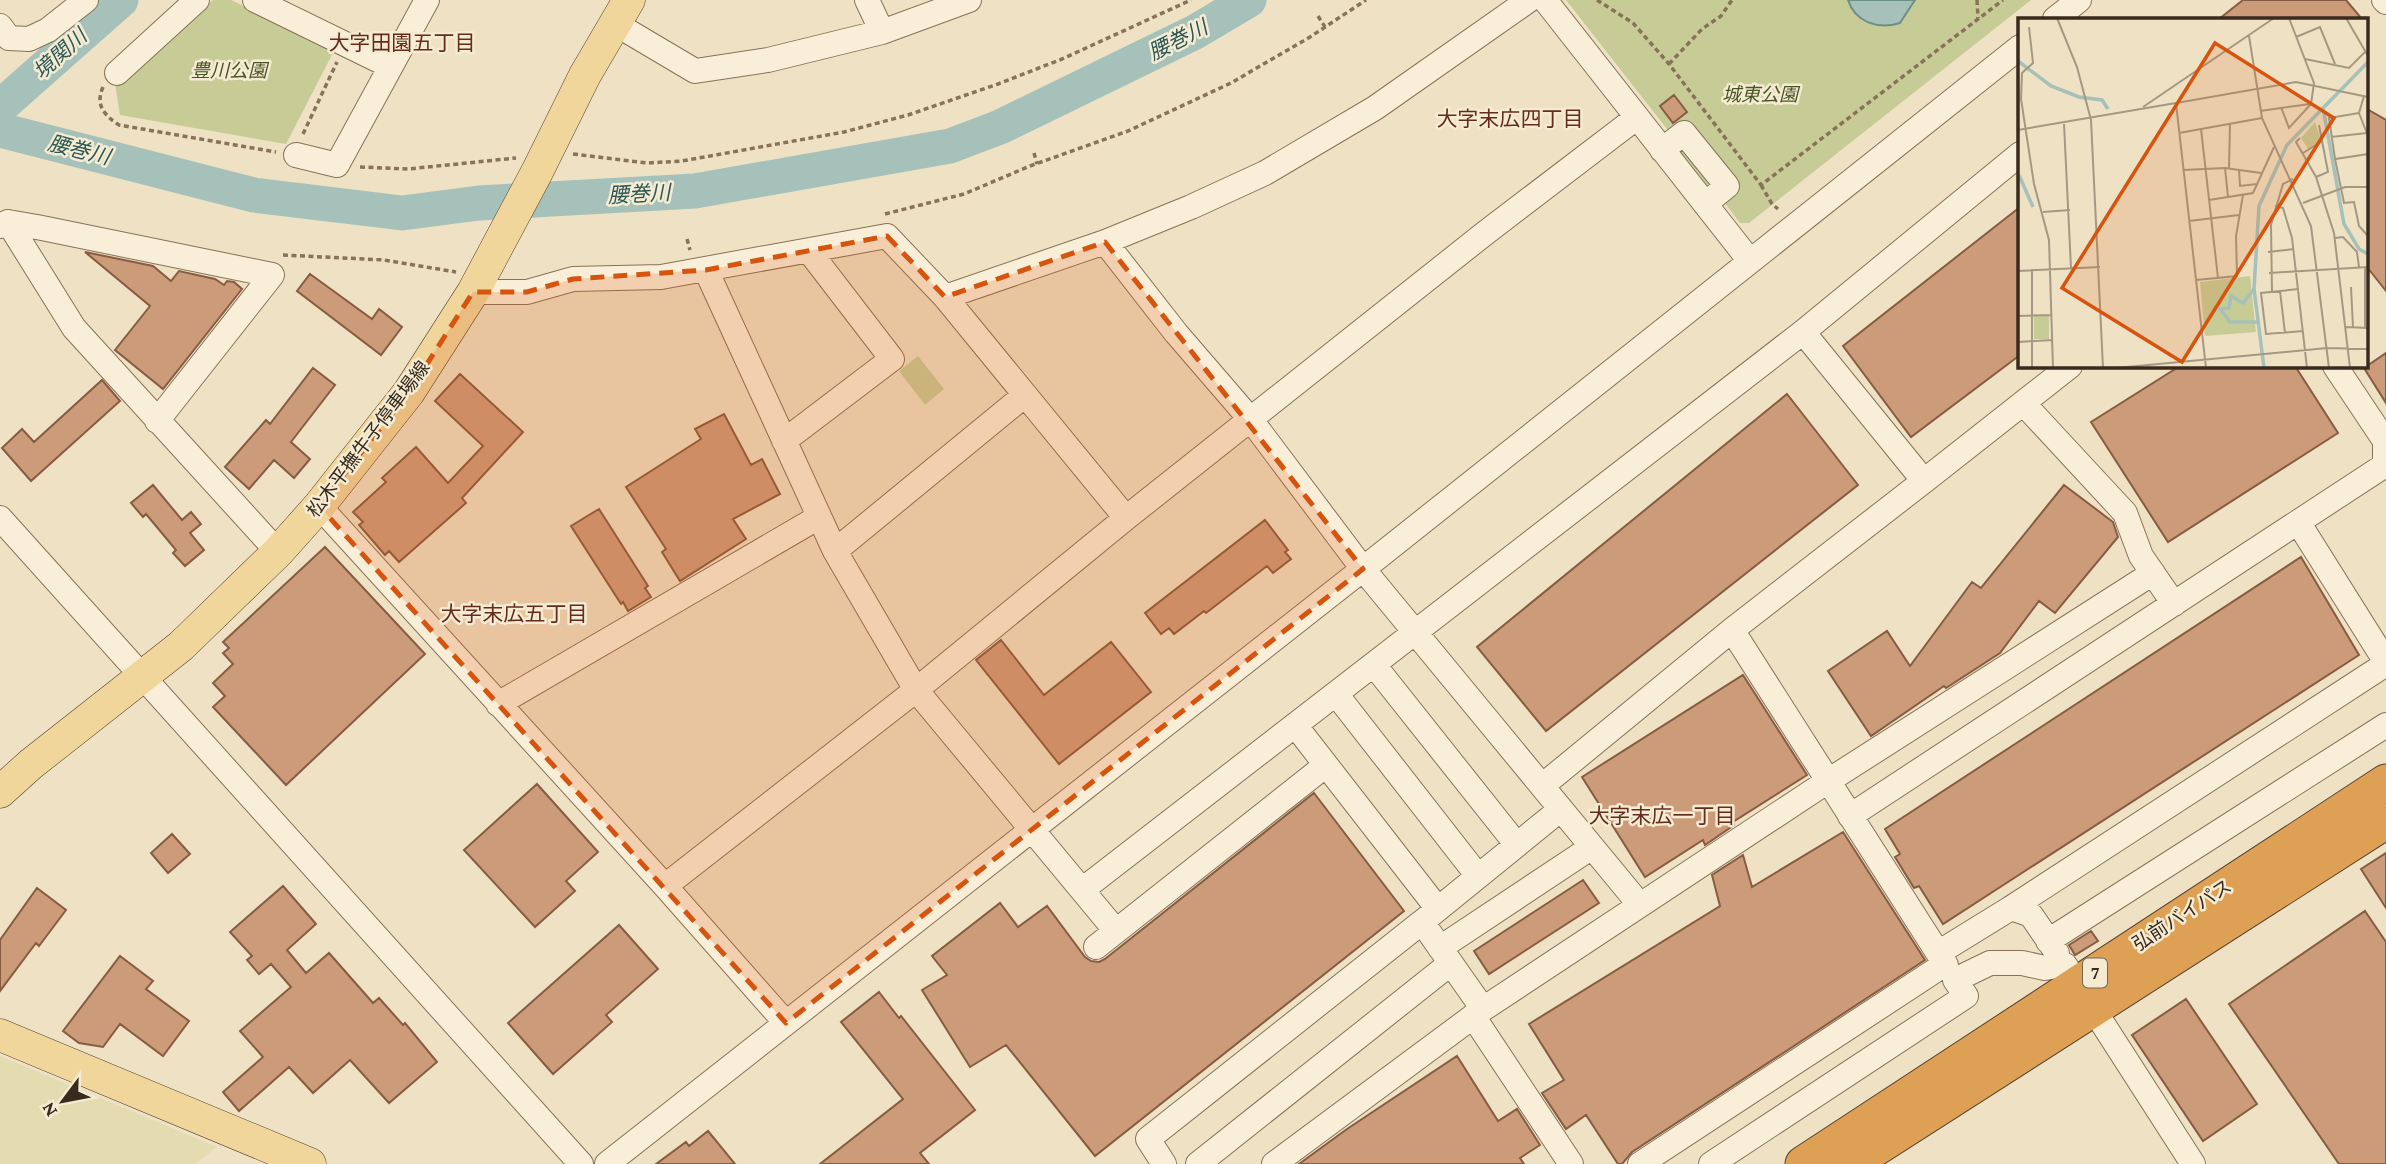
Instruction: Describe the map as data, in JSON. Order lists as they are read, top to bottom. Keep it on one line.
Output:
{"streets":{"highway":["弘前バイパス","7"],"main road":["松木平撫牛子停車場線"]},"districts":["大字田園五丁目","大字末広四丁目","大字末広五丁目","大字末広一丁目"],"water":["腰巻川","境関川"],"parks":["豊川公園","城東公園"],"north":"bottom left"}
